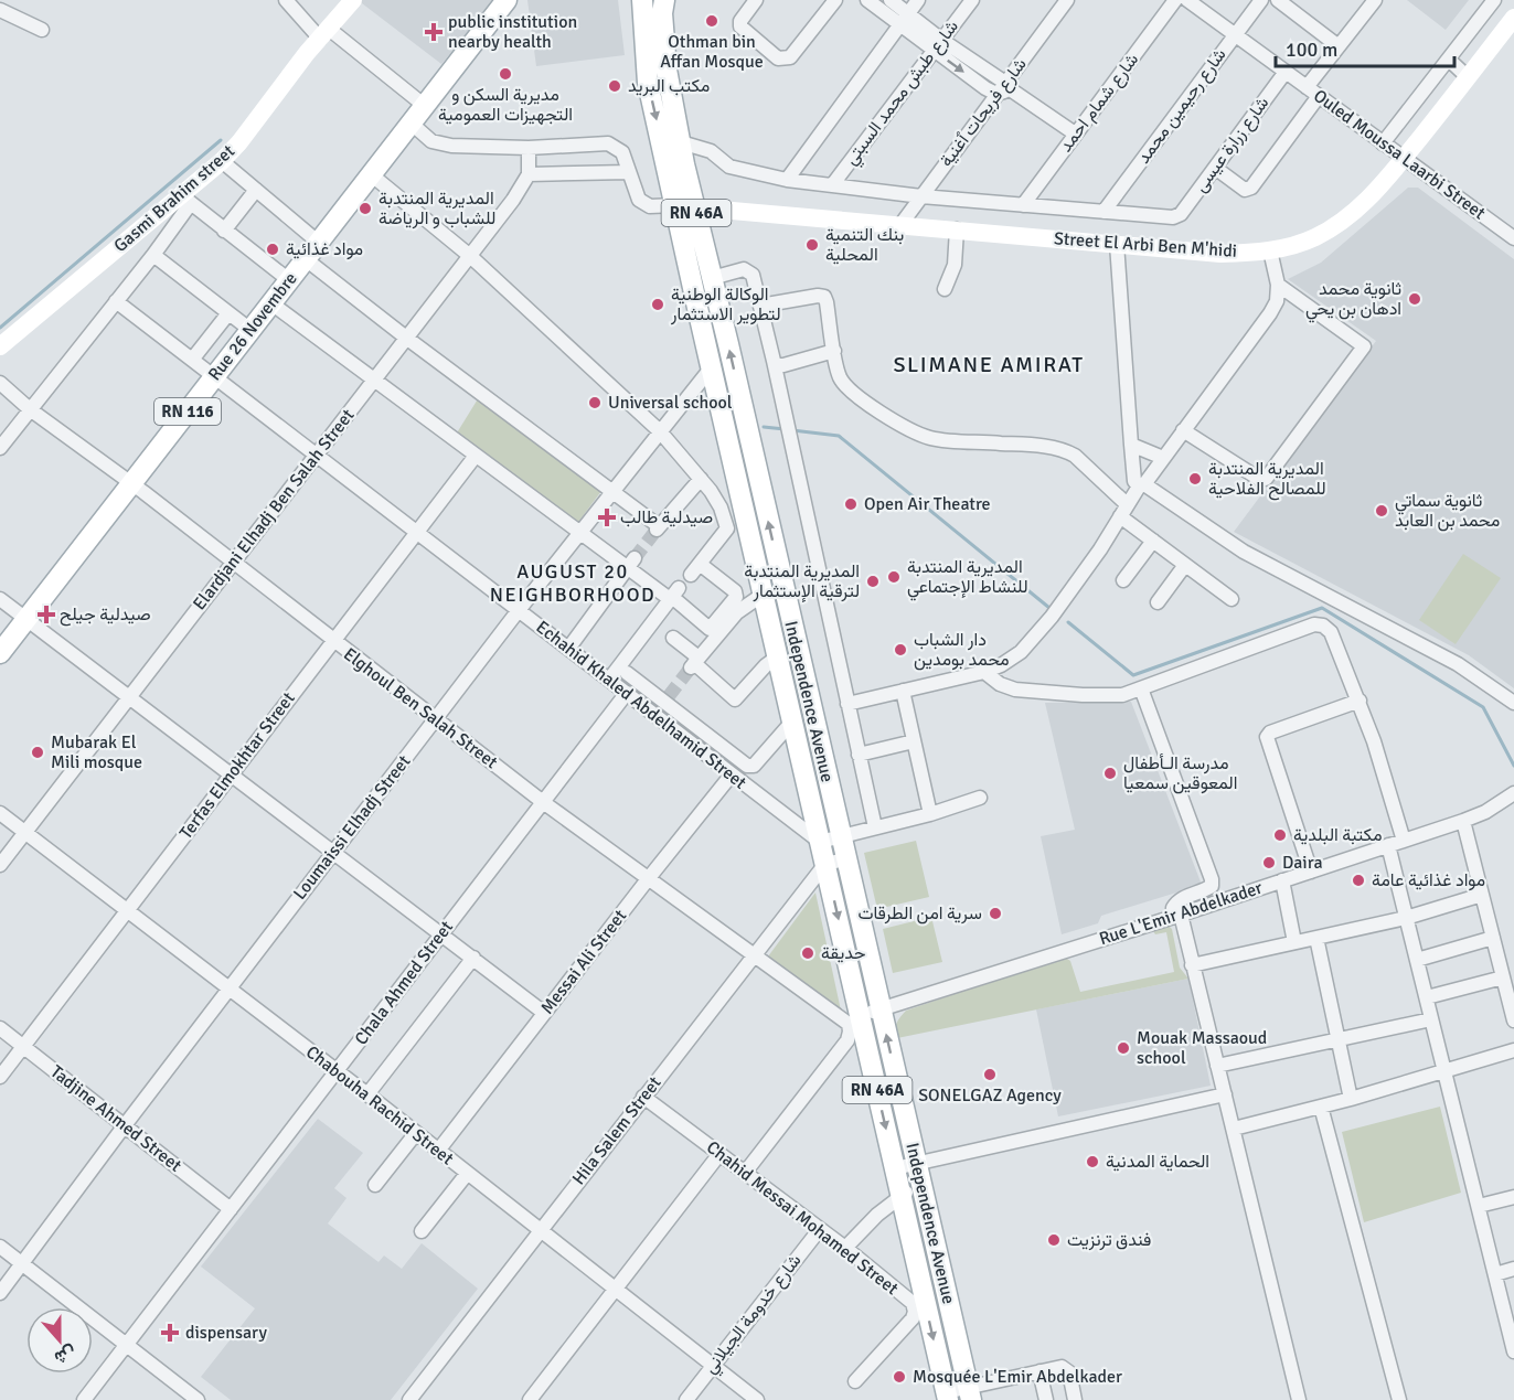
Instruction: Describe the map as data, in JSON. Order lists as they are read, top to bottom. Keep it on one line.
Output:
{"streets":{"main road":["RN 46A","Rue 26 Novembre","RN 116","Independence Avenue"],"street":["شارع طبش محمد السبتي","شارع شمام احمد","شارع رحيمين محمد","شارع فريحات ٱغنية","شارع زرارة عيسى","Ouled Moussa Laarbi Street","Gasmi Brahim street","Street El Arbi Ben M'hidi","Elardjani Elhadj Ben Salah Street","Echahid Khaled Abdelhamid Street","Elghoul Ben Salah Street","Terfas Elmokhtar Street","Loumaissi Elhadj Street","Rue L'Emir Abdelkader","Messai Ali Street","Chala Ahmed Street","Chabouha Rachid Street","Tadjine Ahmed Street","Hila Salem Street","Chahid Messai Mohamed Street","شارع خدومة الجيلاني"]},"crossings":[["شارع رحيمين محمد","شارع زرارة عيسى"],["شارع رحيمين محمد","Ouled Moussa Laarbi Street"],["شارع فريحات ٱغنية","Street El Arbi Ben M'hidi"],["شارع زرارة عيسى","Ouled Moussa Laarbi Street"],["Ouled Moussa Laarbi Street","Street El Arbi Ben M'hidi"],["Street El Arbi Ben M'hidi","Independence Avenue"],["Rue 26 Novembre","Echahid Khaled Abdelhamid Street"],["Rue 26 Novembre","Elghoul Ben Salah Street"],["Elardjani Elhadj Ben Salah Street","Echahid Khaled Abdelhamid Street"],["Elardjani Elhadj Ben Salah Street","Elghoul Ben Salah Street"],["Elardjani Elhadj Ben Salah Street","Chabouha Rachid Street"],["Independence Avenue","Echahid Khaled Abdelhamid Street"],["Independence Avenue","Elghoul Ben Salah Street"],["Independence Avenue","Loumaissi Elhadj Street"],["Independence Avenue","Rue L'Emir Abdelkader"],["Independence Avenue","Hila Salem Street"],["Echahid Khaled Abdelhamid Street","Terfas Elmokhtar Street"],["Echahid Khaled Abdelhamid Street","Loumaissi Elhadj Street"],["Echahid Khaled Abdelhamid Street","Messai Ali Street"],["Echahid Khaled Abdelhamid Street","Chala Ahmed Street"],["Elghoul Ben Salah Street","Terfas Elmokhtar Street"],["Elghoul Ben Salah Street","Loumaissi Elhadj Street"],["Elghoul Ben Salah Street","Rue L'Emir Abdelkader"],["Elghoul Ben Salah Street","Messai Ali Street"],["Elghoul Ben Salah Street","Chala Ahmed Street"],["Elghoul Ben Salah Street","Hila Salem Street"],["Terfas Elmokhtar Street","Chabouha Rachid Street"],["Terfas Elmokhtar Street","Tadjine Ahmed Street"],["Loumaissi Elhadj Street","Chabouha Rachid Street"],["Loumaissi Elhadj Street","Tadjine Ahmed Street"],["Messai Ali Street","Chabouha Rachid Street"],["Chala Ahmed Street","Chabouha Rachid Street"],["Chala Ahmed Street","Tadjine Ahmed Street"],["Chabouha Rachid Street","Hila Salem Street"],["Chabouha Rachid Street","شارع خدومة الجيلاني"],["Hila Salem Street","Chahid Messai Mohamed Street"],["Chahid Messai Mohamed Street","شارع خدومة الجيلاني"]],"districts":["SLIMANE AMIRAT","AUGUST 20 NEIGHBORHOOD"],"places":{"other":["Othman bin Affan Mosque","مديرية السكن و التجهيزات العمومية","مكتب البريد","المديرية المنتدبة للشباب و الرياضة","بنك التنمية المحلية","مواد غذائية","ثانوية محمد ادهان بن يحي","الوكالة الوطنية لتطوير الاستثمار","Universal school","المديرية المنتدبة للمصالح الفلاحية","Open Air Theatre","ثانوية سماتي محمد بن العابد","المديرية المنتدبة للنشاط الإجتماعي","المديرية المنتدبة لترقية الإستثمار","دار الشباب محمد بومدين","Mubarak El Mili mosque","مدرسة الـأطفال المعوقين سمعيا","مكتبة البلدية","Daira","مواد غذائية عامة","سرية امن الطرقات","حديقة","Mouak Massaoud school","SONELGAZ Agency","الحماية المدنية","فندق ترنزيت","Mosquée L'Emir Abdelkader"],"health":["public institution nearby health","صيدلية طالب","صيدلية جيلح","dispensary"]},"scale_bar":"100 m","north":"bottom"}
